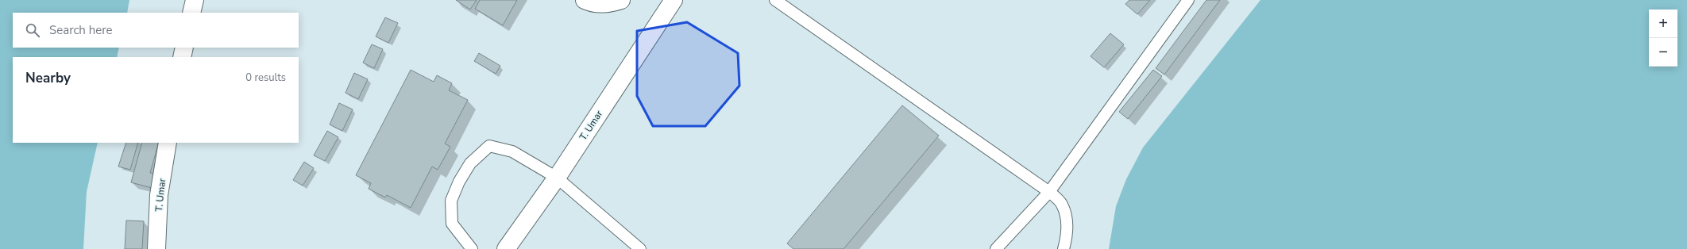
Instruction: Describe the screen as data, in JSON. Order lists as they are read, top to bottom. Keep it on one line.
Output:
{"streets":{"street":["T. Umar"]},"page":{"map_buttons":["+","−"],"search":"Search here","heading":["Nearby","0 results"]}}
